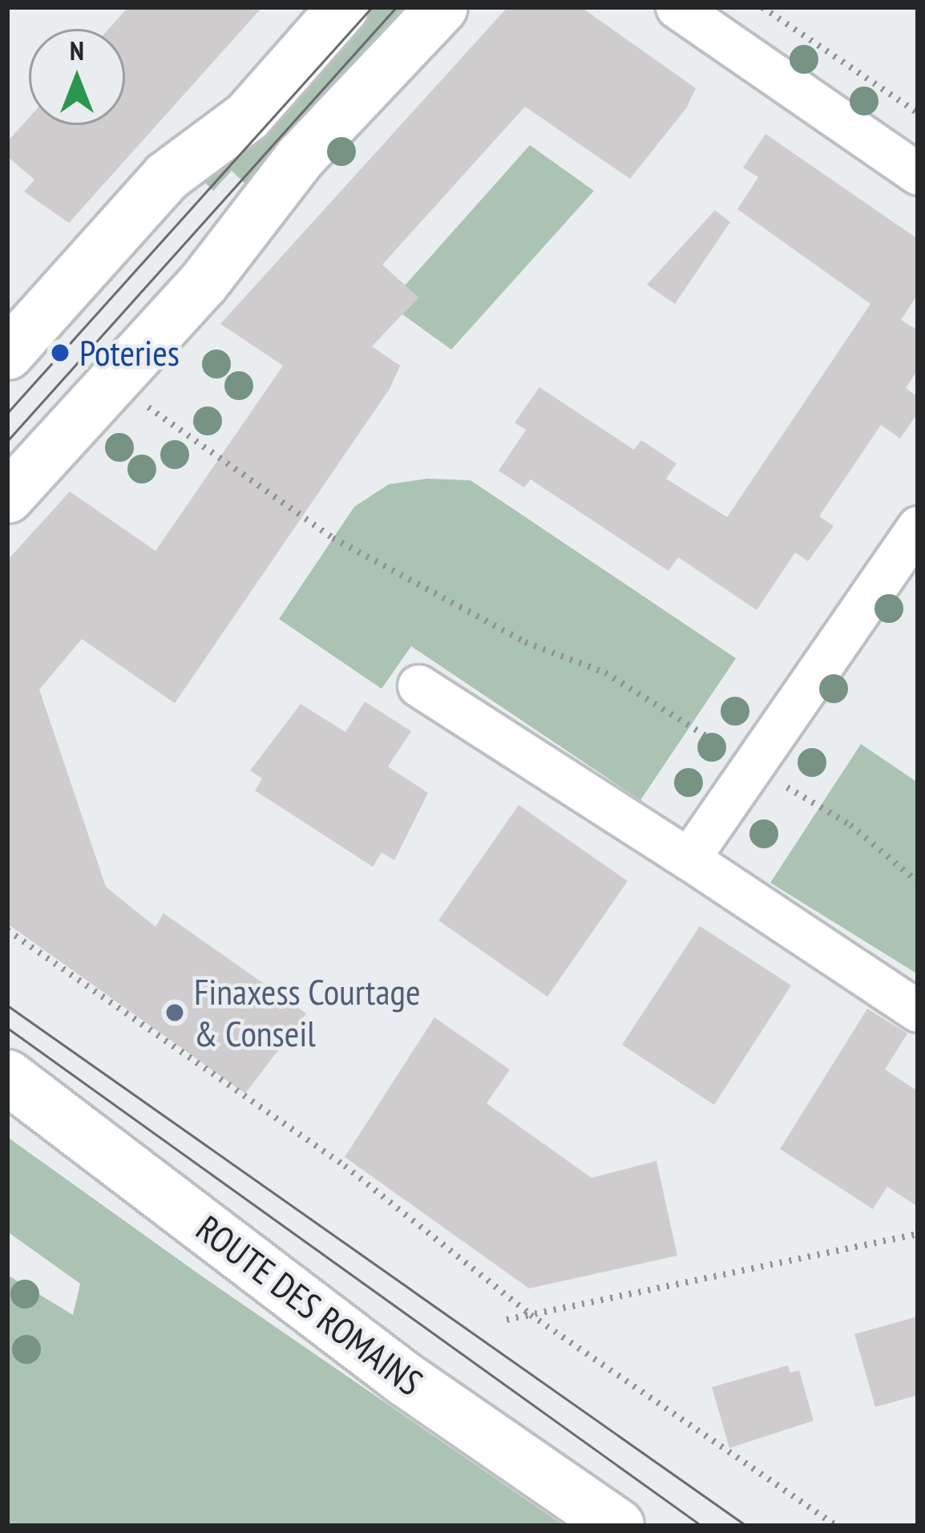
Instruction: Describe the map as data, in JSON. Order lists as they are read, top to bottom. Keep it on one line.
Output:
{"streets":{"main road":["ROUTE DES ROMAINS"]},"places":["Poteries","Finaxess Courtage & Conseil"],"north":"top"}
